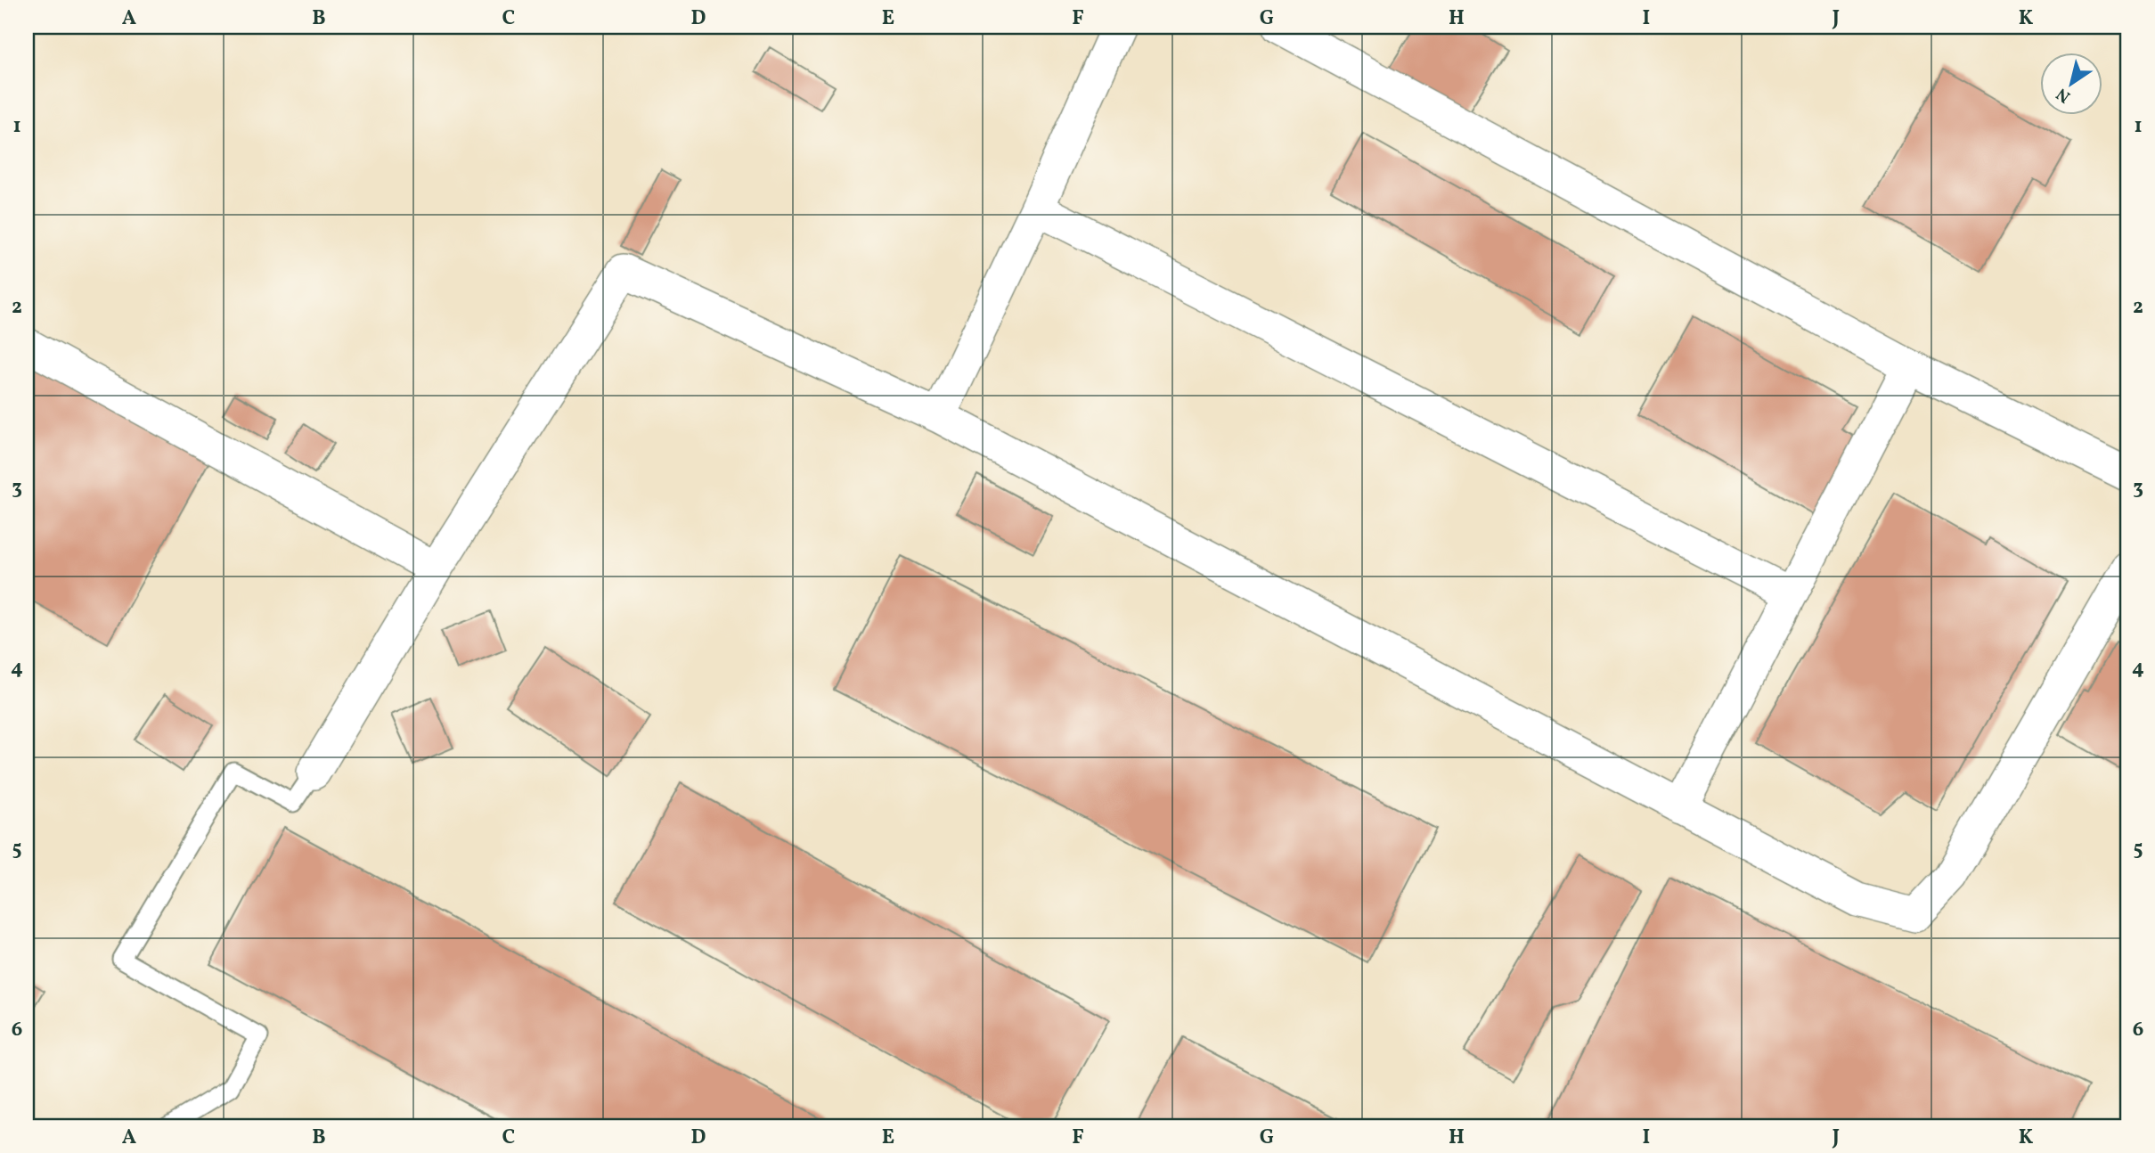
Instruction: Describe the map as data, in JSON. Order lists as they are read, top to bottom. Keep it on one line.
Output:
{"north":"bottom left","grid":{"columns":["A","B","C","D","E","F","G","H","I","J","K"],"rows":["1","2","3","4","5","6"]}}
